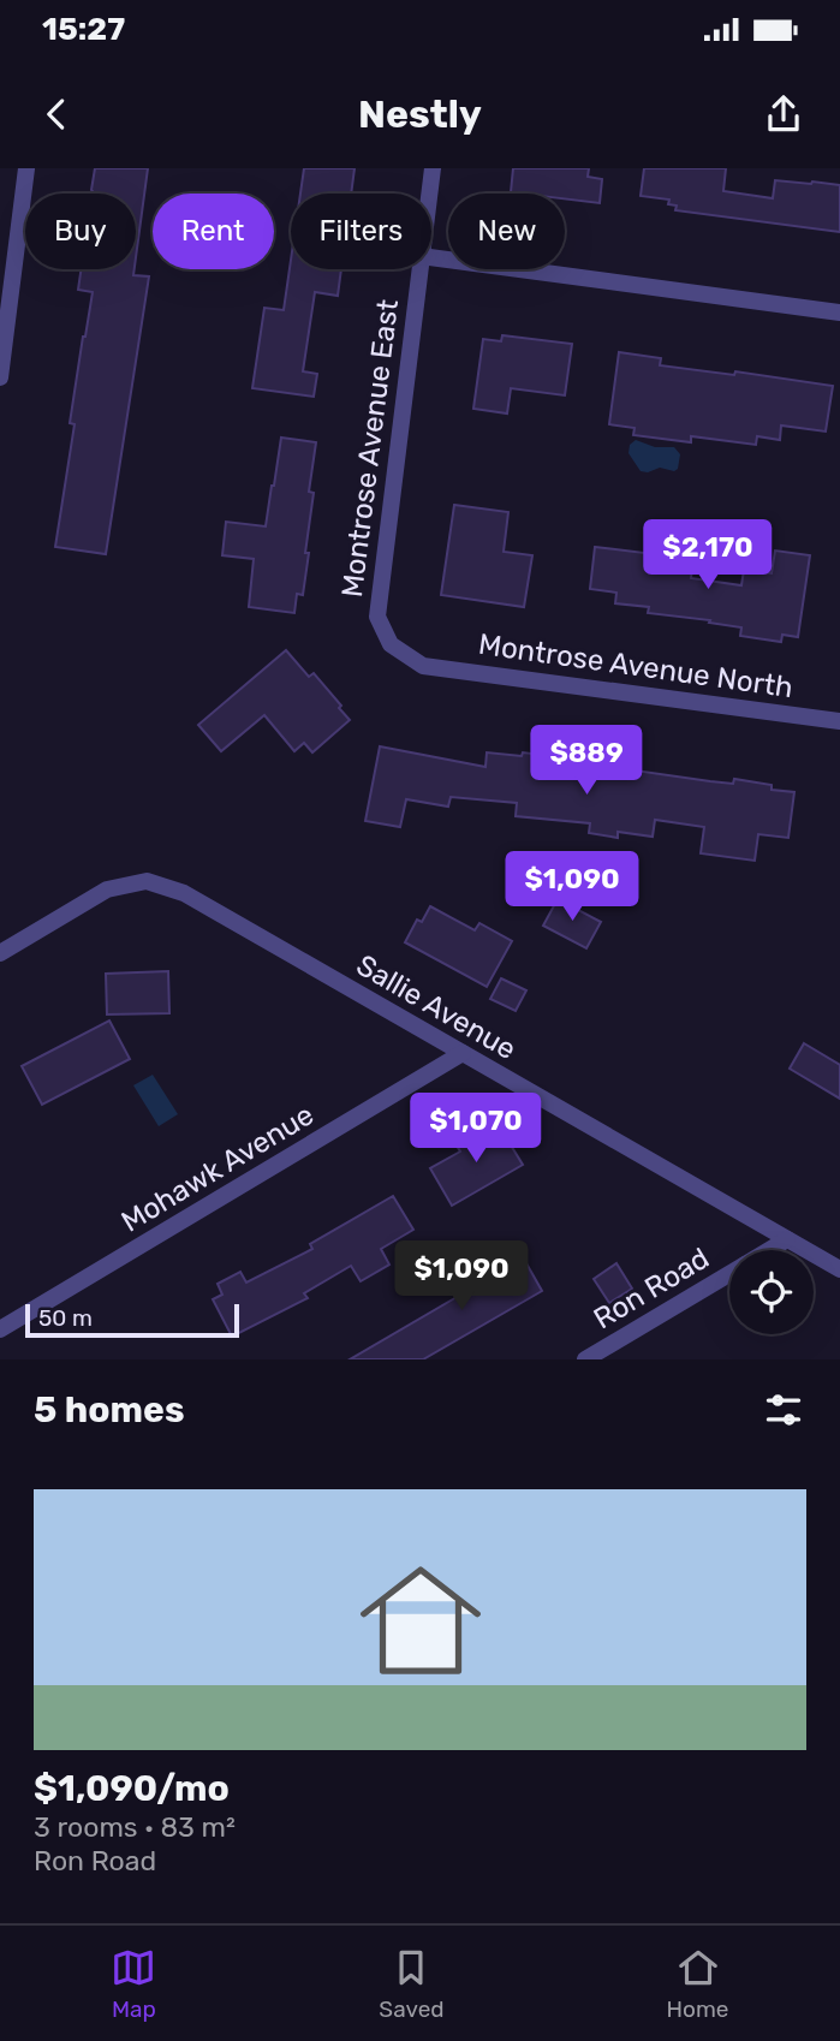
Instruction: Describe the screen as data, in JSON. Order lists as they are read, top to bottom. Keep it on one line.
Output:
{"streets":{"street":["Montrose Avenue East","Montrose Avenue North","Sallie Avenue","Mohawk Avenue","Ron Road"]},"crossings":[["Montrose Avenue East","Montrose Avenue North"],["Sallie Avenue","Mohawk Avenue"],["Sallie Avenue","Ron Road"]],"scale_bar":"50 m","page":{"status":"15:27","header":"Nestly","chip":["Buy","Rent","Filters","New"],"price":["$2,170","$889","$1,090","$1,070","$1,090"],"scale":"50 m","heading":"5 homes","list":[{"name":"$1,090/mo","note":"3 rooms · 83 m² · Ron Road"}],"tabs":["Map","Saved","Home"]}}
